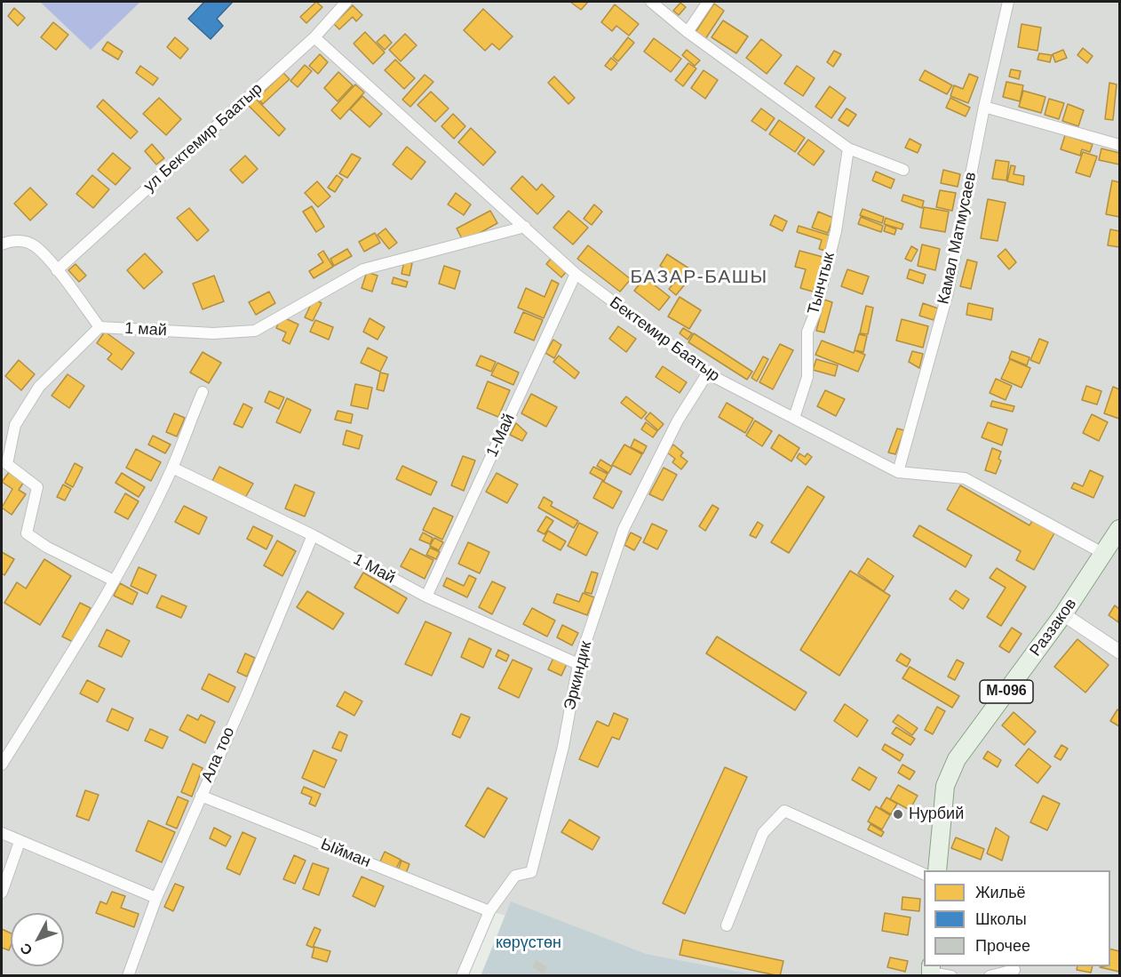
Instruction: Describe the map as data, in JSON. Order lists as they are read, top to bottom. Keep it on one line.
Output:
{"streets":{"main road":["Раззаков","М-096"],"street":["ул Бектемир Баатыр","Камал Матмусаев","Тынчтык","1 май","Бектемир Баатыр","1-Май","1 Май","Эркиндик","Ала тоо","Ыйман"]},"crossings":[["ул Бектемир Баатыр","Бектемир Баатыр"],["Камал Матмусаев","Бектемир Баатыр"],["Тынчтык","Бектемир Баатыр"],["1 май","Бектемир Баатыр"],["Бектемир Баатыр","1-Май"],["Бектемир Баатыр","Раззаков"],["Бектемир Баатыр","Эркиндик"],["1-Май","1 Май"],["1 Май","Эркиндик"],["1 Май","Ала тоо"],["Эркиндик","Ыйман"],["Ала тоо","Ыйман"]],"districts":["БАЗАР-БАШЫ"],"parks":["көрүстөн"],"places":["Нурбий"],"legend":["Жильё","Школы","Прочее"],"north":"bottom left"}
